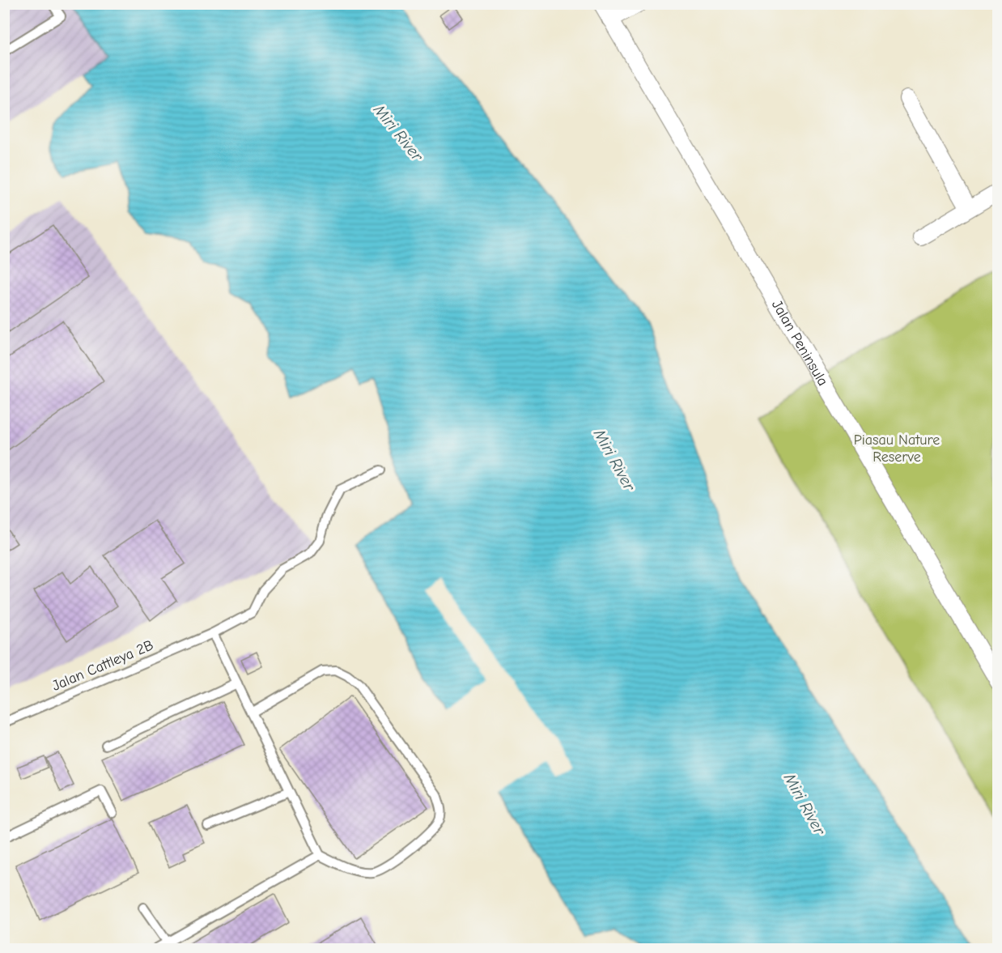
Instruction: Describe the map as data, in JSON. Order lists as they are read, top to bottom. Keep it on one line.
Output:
{"streets":{"street":["Jalan Peninsula"],"lane":["Jalan Cattleya 2B"]},"water":["Miri River"],"parks":["Piasau Nature Reserve"]}
